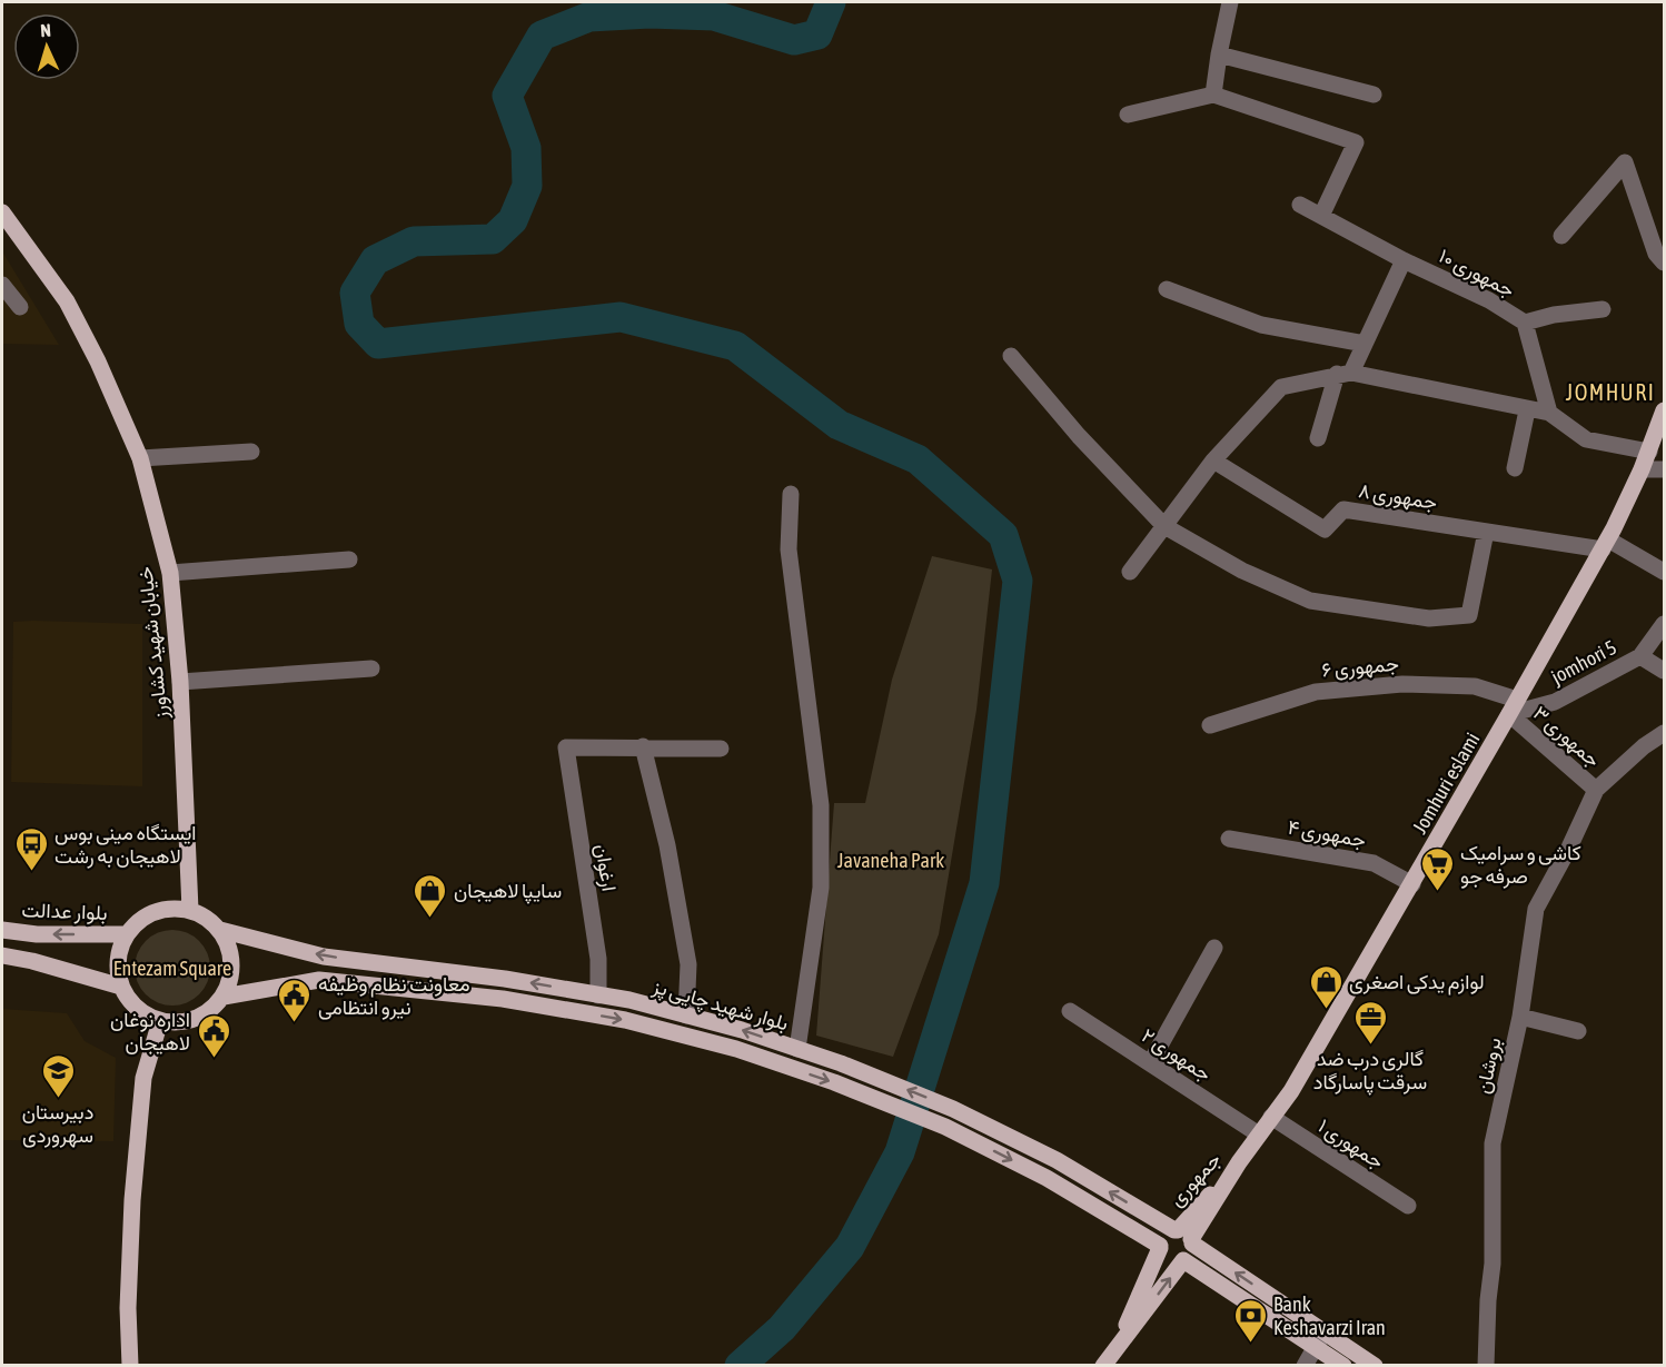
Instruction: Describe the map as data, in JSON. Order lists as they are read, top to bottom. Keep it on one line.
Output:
{"streets":{"main road":["خیابان شهید کشاورز","Jomhuri eslami","بلوار عدالت","بلوار شهید چایی پز","جمهوری"],"street":["جمهوری ۱۰","جمهوری ۸","jomhori 5","جمهوری ۶","جمهوری ۳","جمهوری ۴","ارغوان","جمهوری ۲","بروشان","جمهوری ۱"]},"crossings":[["جمهوری ۸","Jomhuri eslami"],["خیابان شهید کشاورز","بلوار عدالت"],["خیابان شهید کشاورز","بلوار شهید چایی پز"],["jomhori 5","جمهوری ۶"],["jomhori 5","جمهوری ۳"],["jomhori 5","Jomhuri eslami"],["جمهوری ۶","جمهوری ۳"],["جمهوری ۶","Jomhuri eslami"],["جمهوری ۳","Jomhuri eslami"],["جمهوری ۳","بروشان"],["Jomhuri eslami","جمهوری ۴"],["Jomhuri eslami","جمهوری ۲"],["Jomhuri eslami","جمهوری ۱"],["Jomhuri eslami","جمهوری"],["ارغوان","بلوار شهید چایی پز"],["بلوار عدالت","بلوار شهید چایی پز"],["بلوار شهید چایی پز","جمهوری"]],"districts":["JOMHURI"],"parks":["Javaneha Park","Entezam Square"],"places":{"bus stop":["ایستگاه مینی بوس لاهیجان به رشت"],"supermarket":["کاشی و سرامیک صرفه جو"],"shop":["سایپا لاهیجان","لوازم یدکی اصغری"],"public building":["معاونت نظام وظیفه نیرو انتظامی","اداره نوغان لاهیجان"],"office":["گالری درب ضد سرقت پاسارگاد"],"school or university":["دبیرستان سهروردی"],"bank":["Bank Keshavarzi Iran"]},"north":"top"}
